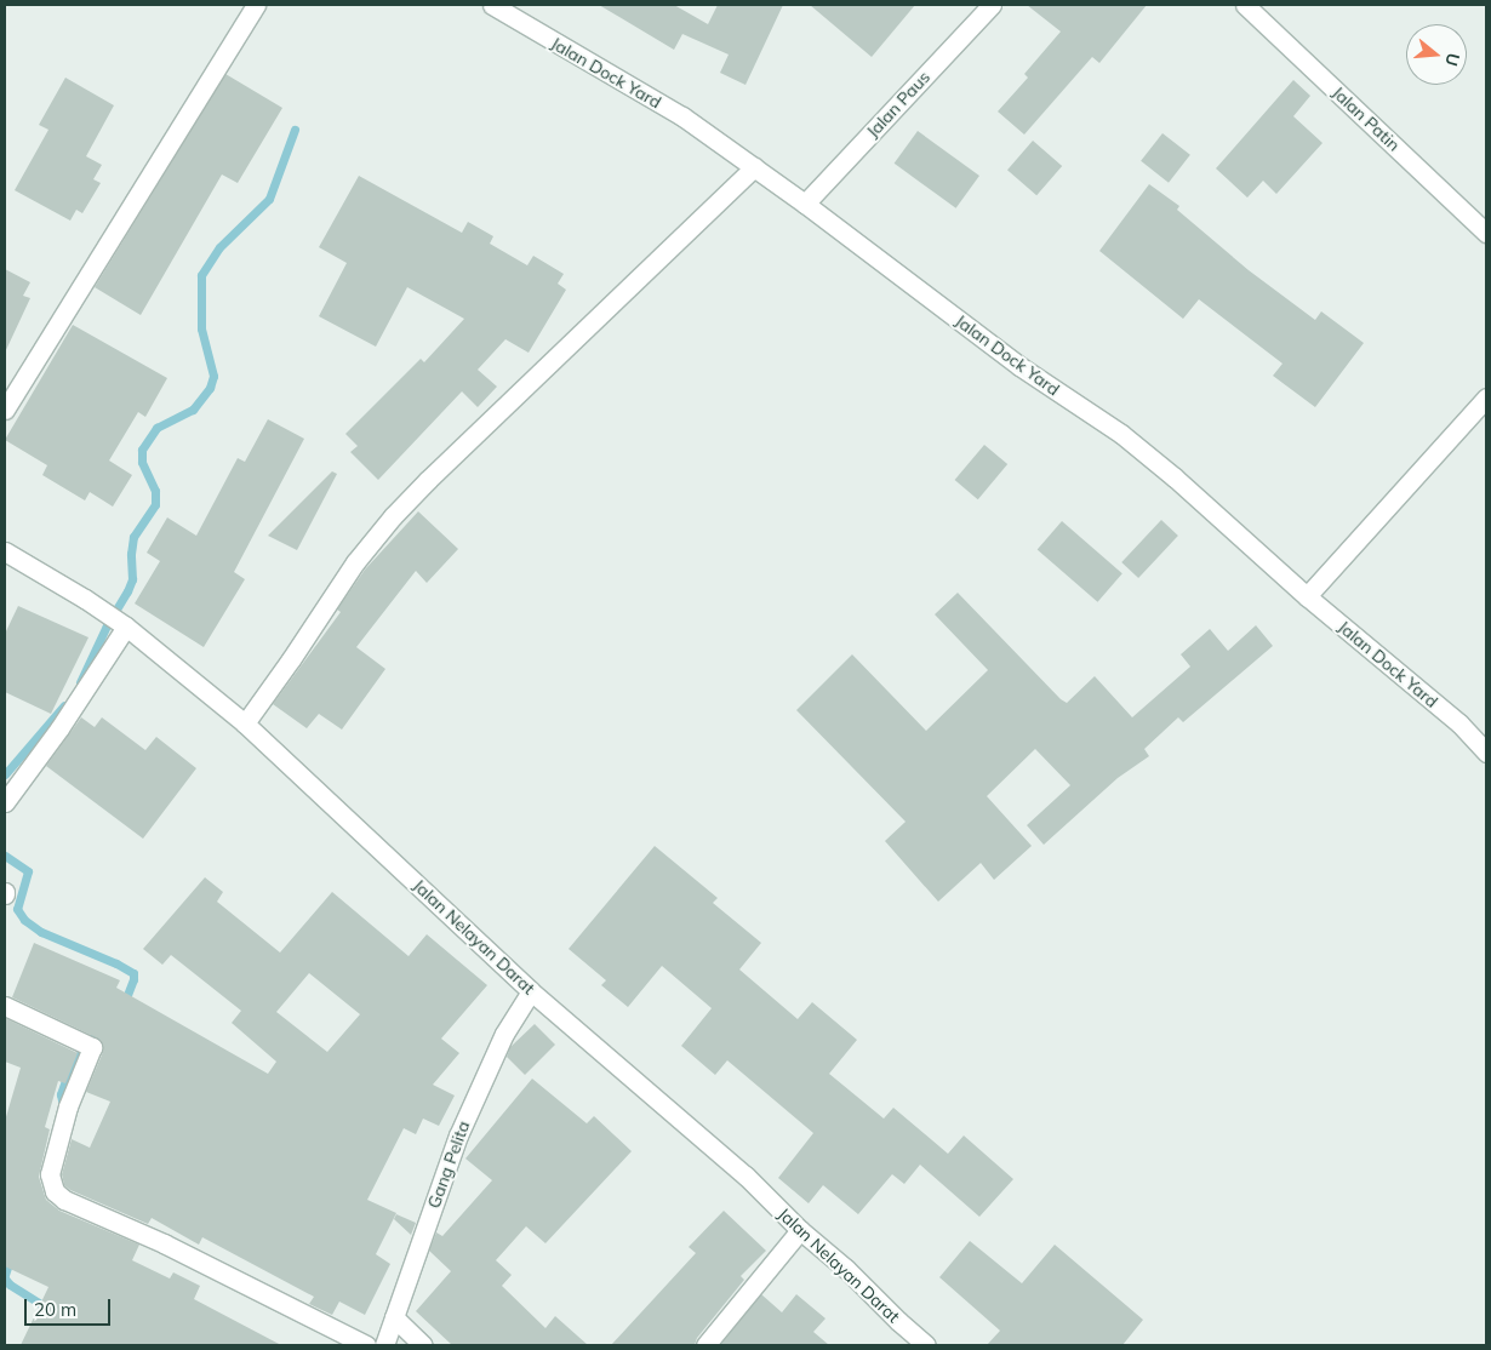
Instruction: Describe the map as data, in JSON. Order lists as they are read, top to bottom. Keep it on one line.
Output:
{"streets":{"street":["Jalan Dock Yard","Jalan Paus","Jalan Patin","Jalan Nelayan Darat","Gang Pelita"]},"crossings":[["Jalan Dock Yard","Jalan Paus"],["Jalan Nelayan Darat","Gang Pelita"]],"scale_bar":"20 m","north":"right"}
